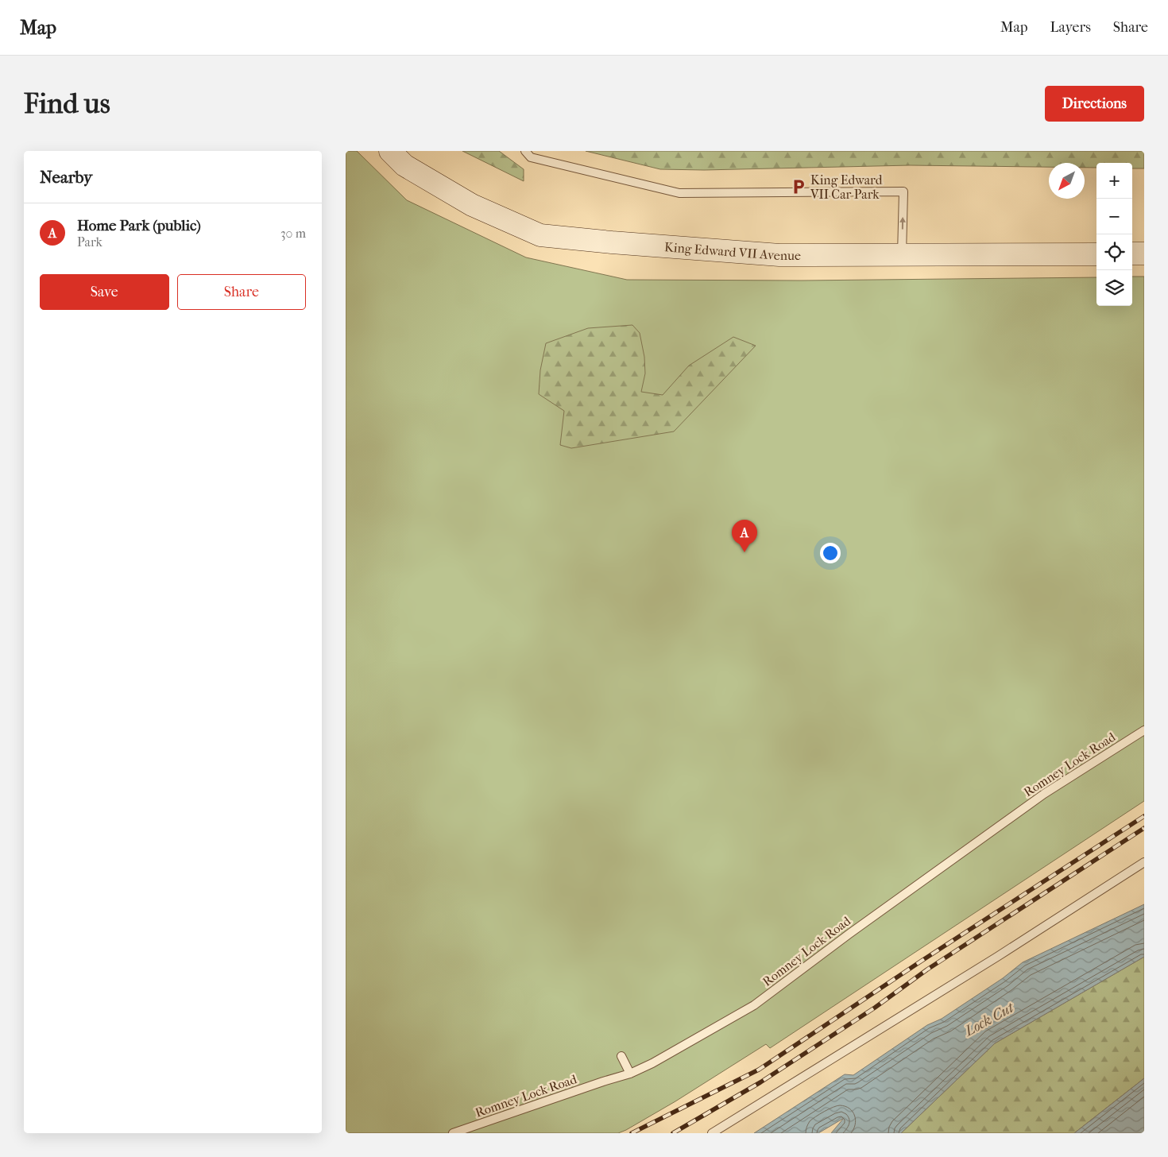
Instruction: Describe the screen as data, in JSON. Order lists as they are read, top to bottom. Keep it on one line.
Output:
{"streets":{"main road":["King Edward VII Avenue"],"lane":["Romney Lock Road"]},"water":["Lock Cut"],"places":{"parking":["King Edward VII Car Park"]},"north":"bottom left","page":{"header":"Map","nav":["Map","Layers","Share"],"buttons":["Directions",["Save","Share"]],"title":"Find us","heading":"Nearby","map_buttons":["+","−"],"list":[{"mark":"A","name":"Home Park (public)","note":"Park","value":"30 m"}],"pins":"A"}}
